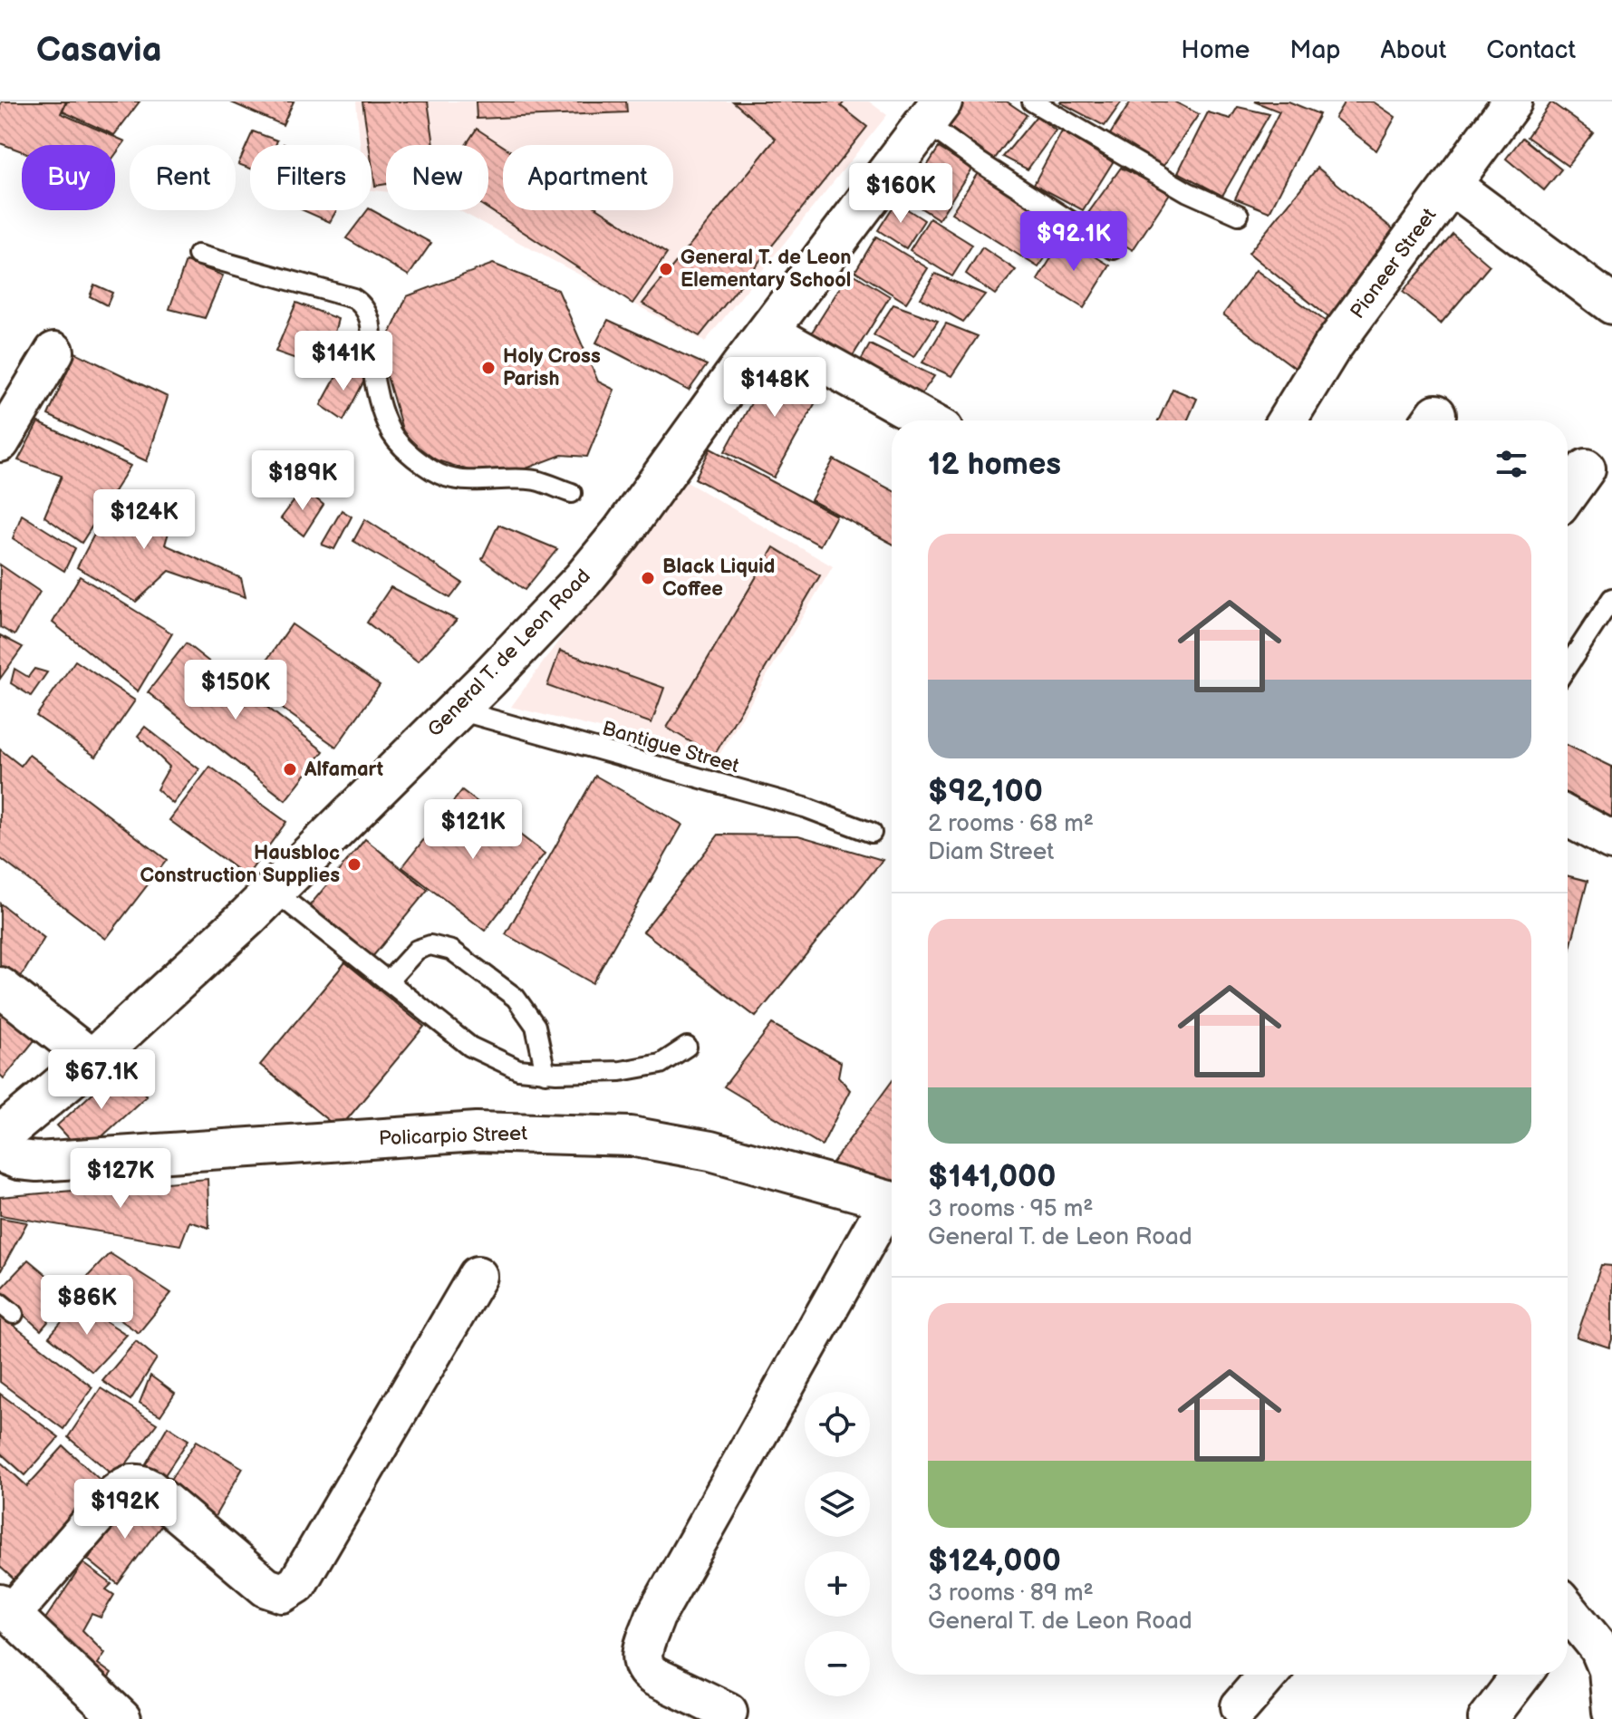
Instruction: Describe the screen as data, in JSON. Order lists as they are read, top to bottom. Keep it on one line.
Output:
{"streets":{"main road":["General T. de Leon Road"],"street":["Pioneer Street","Policarpio Street"],"lane":["Bantigue Street"]},"crossings":[["General T. de Leon Road","Bantigue Street"]],"places":["General T. de Leon Elementary School","Holy Cross Parish","Black Liquid Coffee","Alfamart","Hausbloc Construction Supplies"],"page":{"header":"Casavia","nav":["Home","Map","About","Contact"],"chip":["Buy","Rent","Filters","New","Apartment"],"price":["$160K","$92.1K","$141K","$148K","$189K","$124K","$150K","$121K","$67.1K","$127K","$86K","$192K"],"heading":"12 homes","list":[{"name":"$92,100","note":"2 rooms · 68 m² · Diam Street"},{"name":"$141,000","note":"3 rooms · 95 m² · General T. de Leon Road"},{"name":"$124,000","note":"3 rooms · 89 m² · General T. de Leon Road"}],"map_buttons":["+","−"]}}
